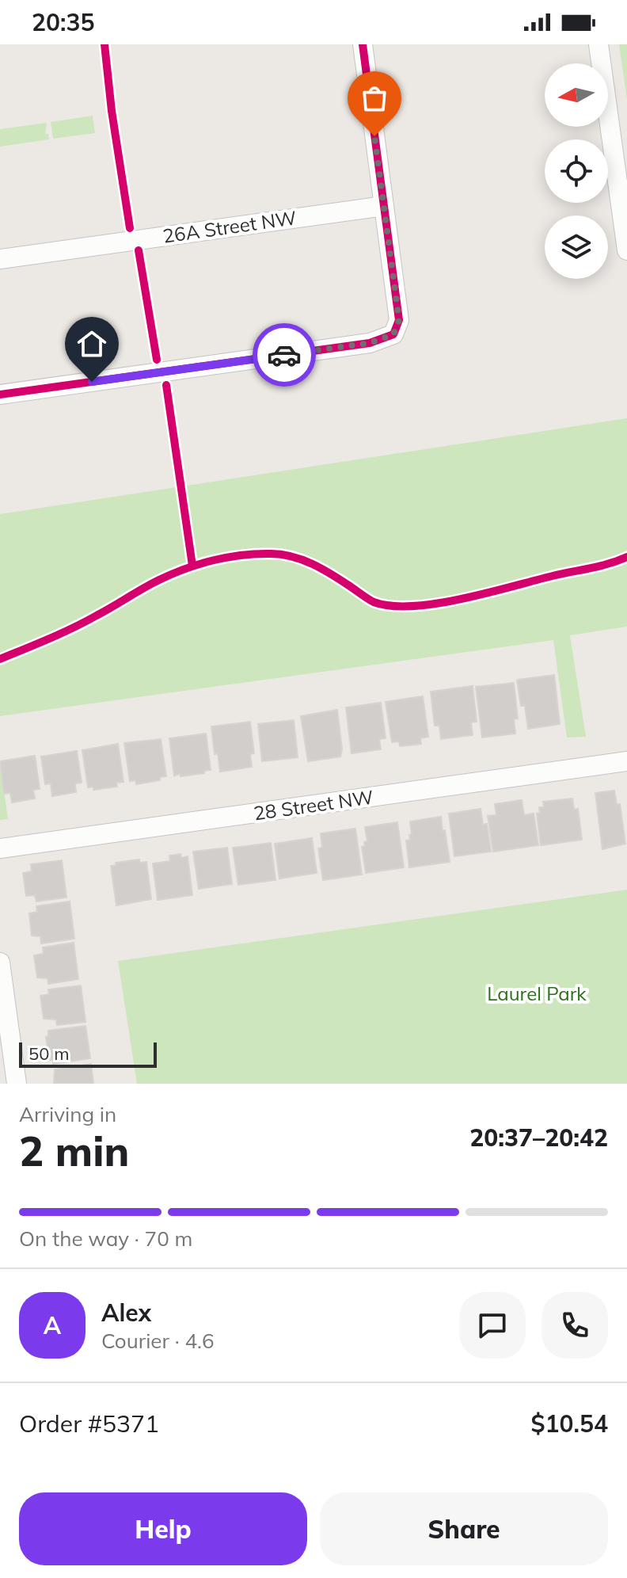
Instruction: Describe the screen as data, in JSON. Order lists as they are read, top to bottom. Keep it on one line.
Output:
{"streets":{"street":["26A Street NW","28 Street NW"]},"parks":["Laurel Park"],"scale_bar":"50 m","north":"left","page":{"status":"20:35","scale":"50 m","heading":["2 min","Arriving in","20:37–20:42"],"panel":["Alex","Courier · 4.6","Order #5371","$10.54"],"bar":"On the way · 70 m","round":"A","buttons":["Help","Share"]}}
